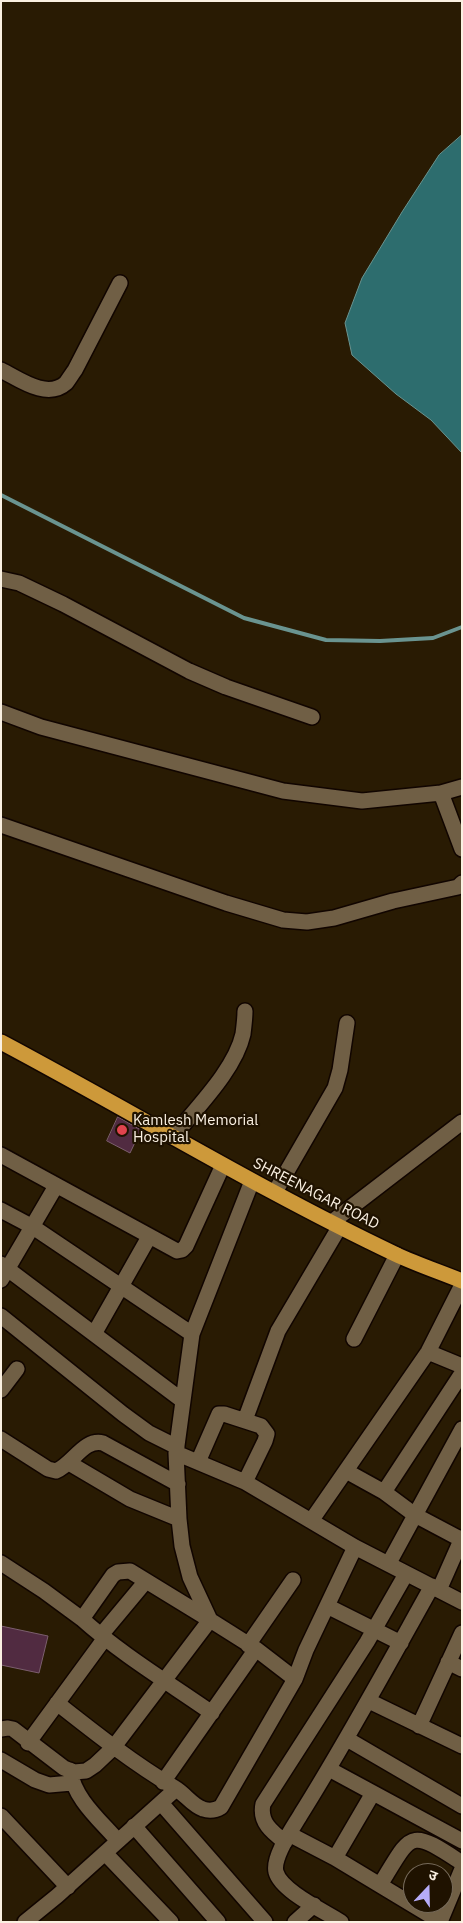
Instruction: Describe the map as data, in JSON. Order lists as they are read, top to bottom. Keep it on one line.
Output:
{"streets":{"highway":["SHREENAGAR ROAD"]},"places":["Kamlesh Memorial Hospital"],"north":"top"}
